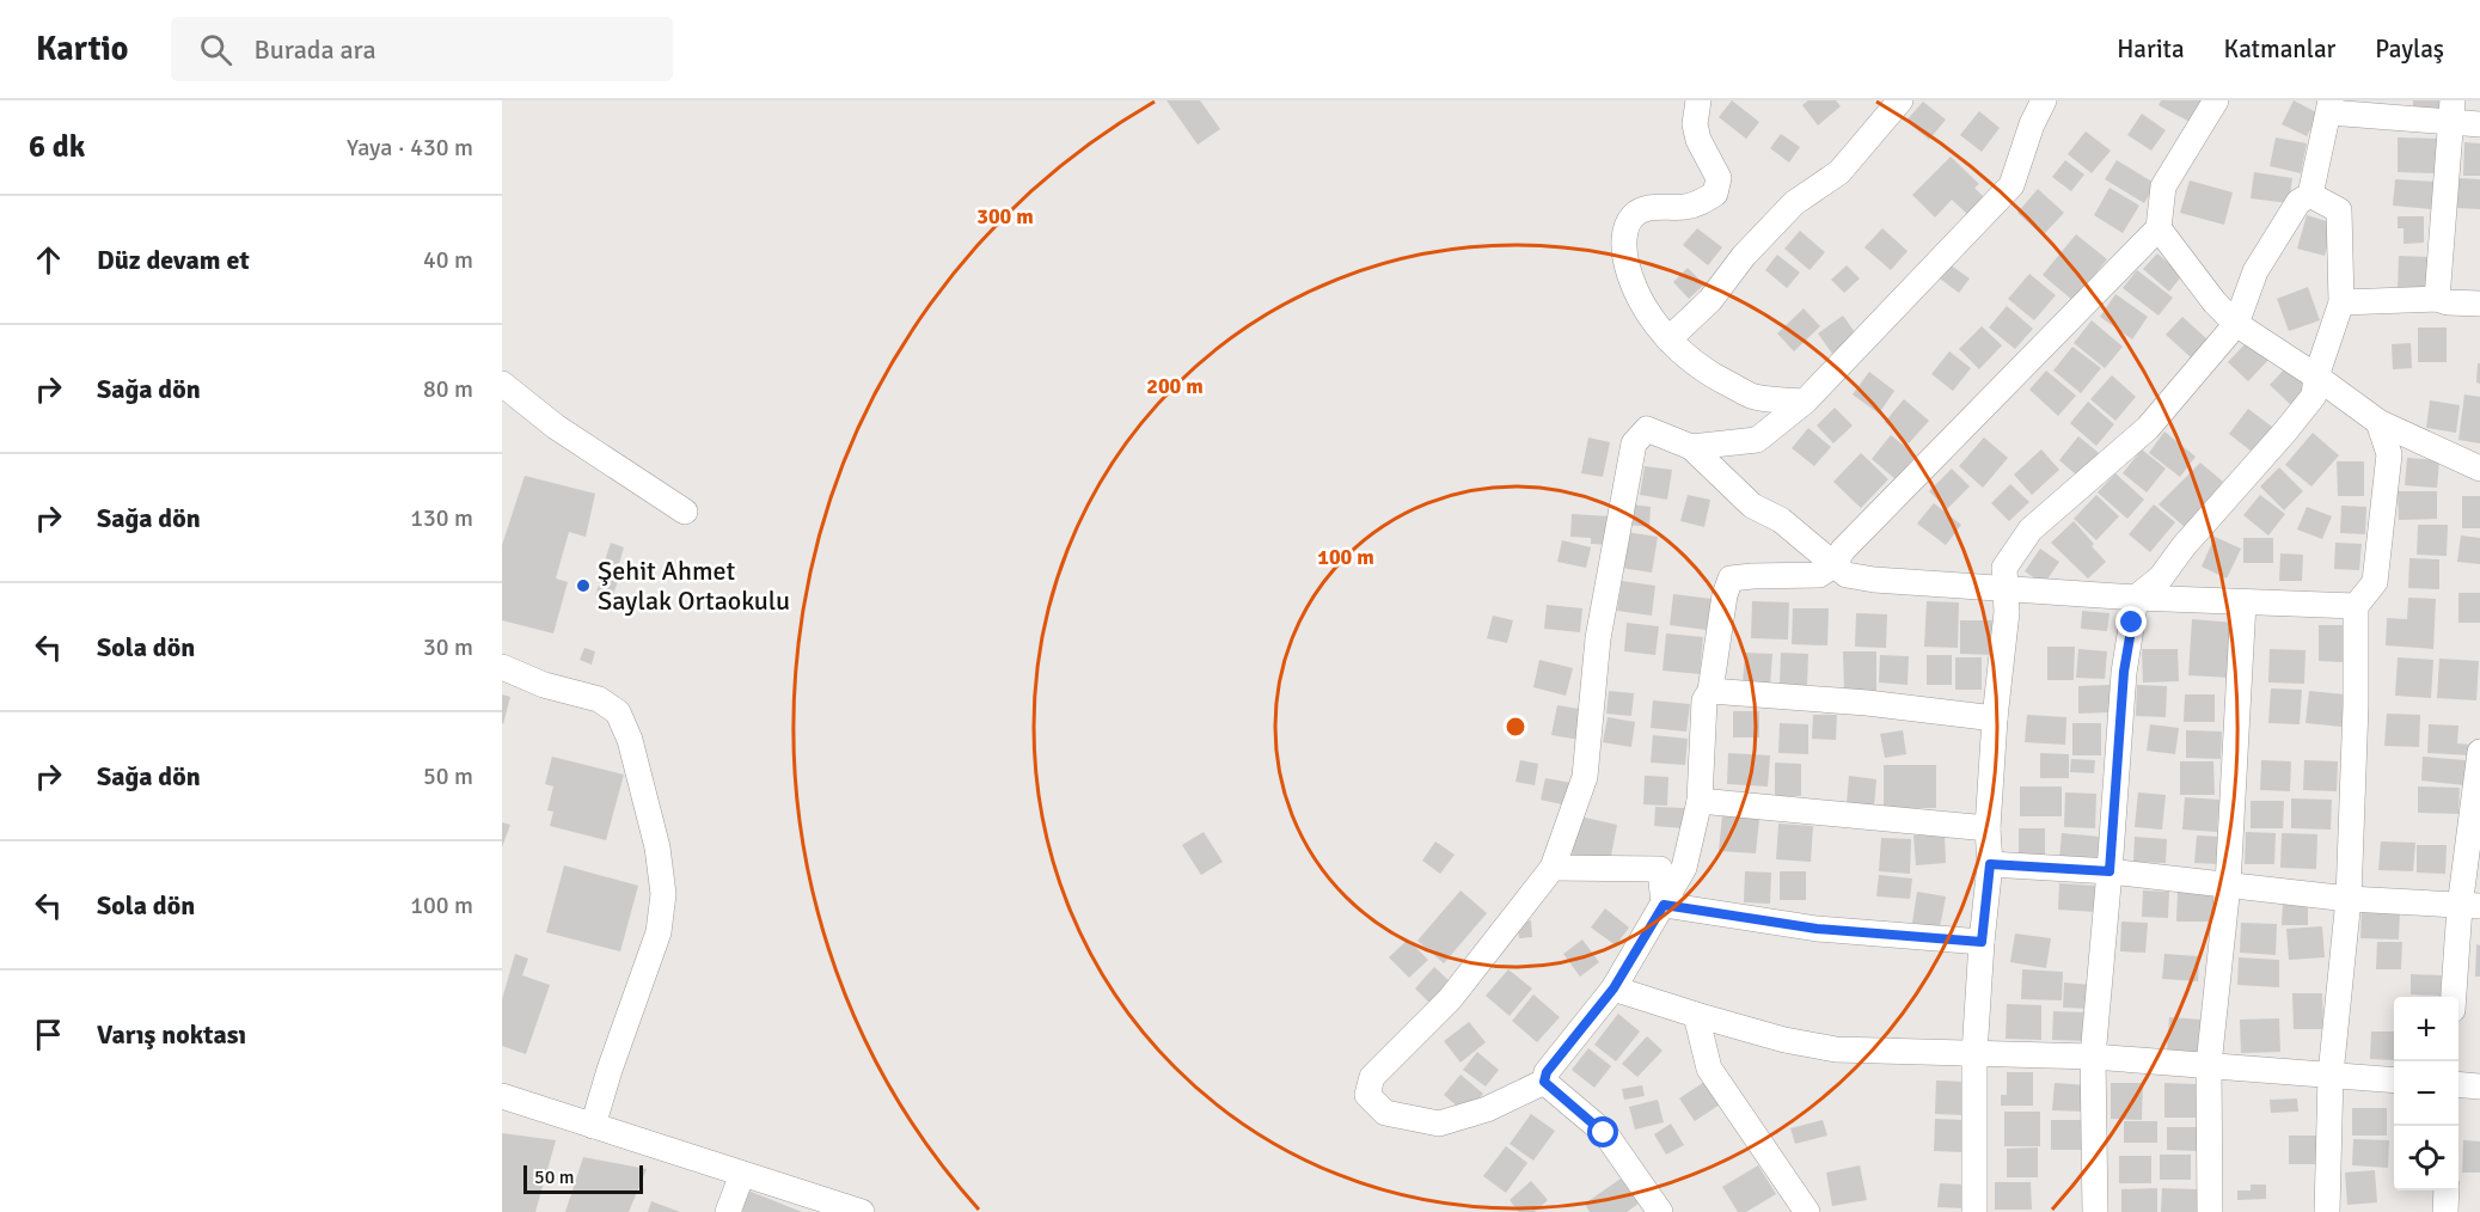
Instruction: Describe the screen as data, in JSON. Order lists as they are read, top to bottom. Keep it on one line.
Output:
{"places":["Şehit Ahmet Saylak Ortaokulu"],"scale_bar":"50 m","page":{"header":"Kartio","search":"Burada ara","nav":["Harita","Katmanlar","Paylaş"],"heading":["6 dk","Yaya · 430 m"],"list":[["Düz devam et","40 m"],["Sağa dön","80 m"],["Sağa dön","130 m"],["Sola dön","30 m"],["Sağa dön","50 m"],["Sola dön","100 m"],"Varış noktası"],"map_buttons":["+","−"],"scale":"50 m"},"rings":["300 m","200 m","100 m"]}
